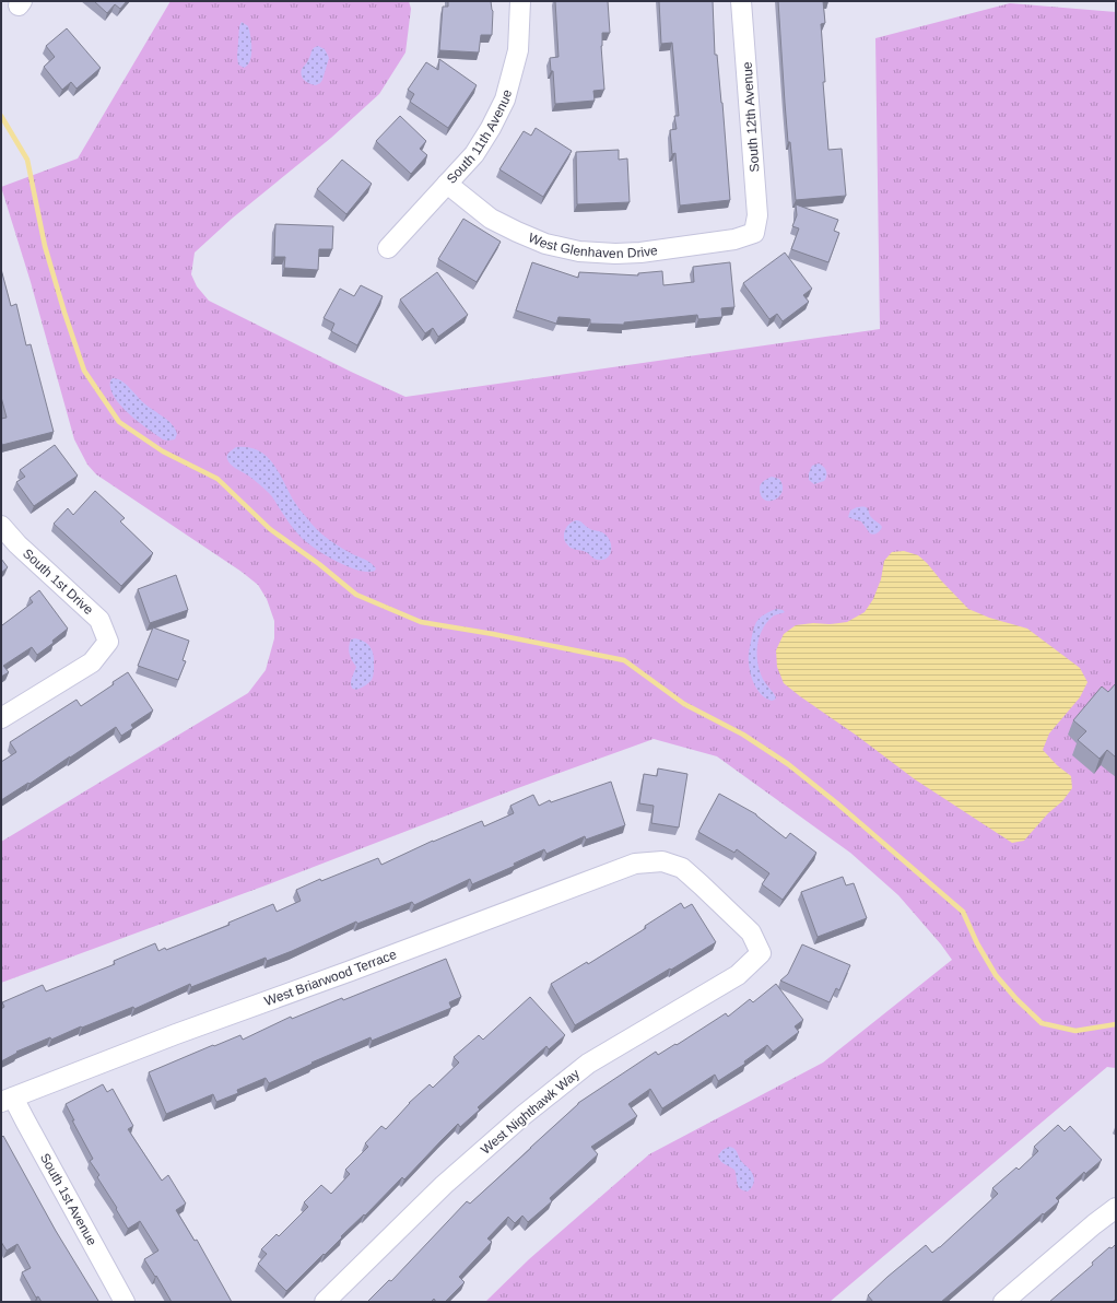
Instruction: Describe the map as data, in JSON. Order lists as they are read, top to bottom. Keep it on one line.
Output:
{"streets":{"street":["South 12th Avenue","South 11th Avenue","West Glenhaven Drive","South 1st Drive","West Briarwood Terrace","West Nighthawk Way","South 1st Avenue"]},"crossings":[["South 12th Avenue","West Glenhaven Drive"],["South 11th Avenue","West Glenhaven Drive"],["West Briarwood Terrace","West Nighthawk Way"],["West Briarwood Terrace","South 1st Avenue"]]}
